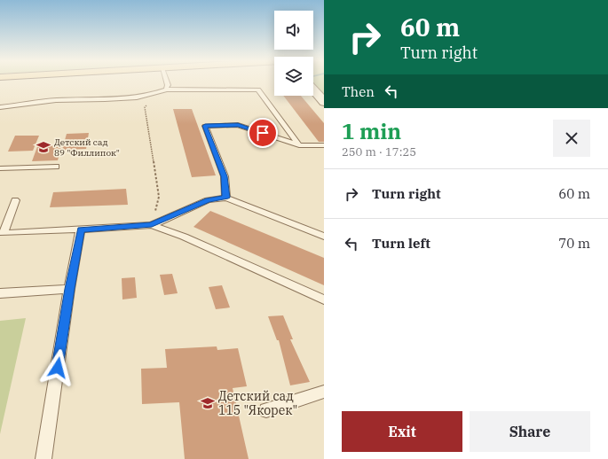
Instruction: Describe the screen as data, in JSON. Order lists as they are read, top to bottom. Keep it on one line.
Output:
{"places":{"school or university":["Детский сад 89 \"Филлипок\"","Детский сад 115 \"Якорек\""]},"page":{"turn":["60 m","Turn right"],"then":"Then","heading":["1 min","250 m · 17:25"],"list":[{"name":"Turn right","value":"60 m"},{"name":"Turn left","value":"70 m"}],"buttons":["Exit","Share"]}}
